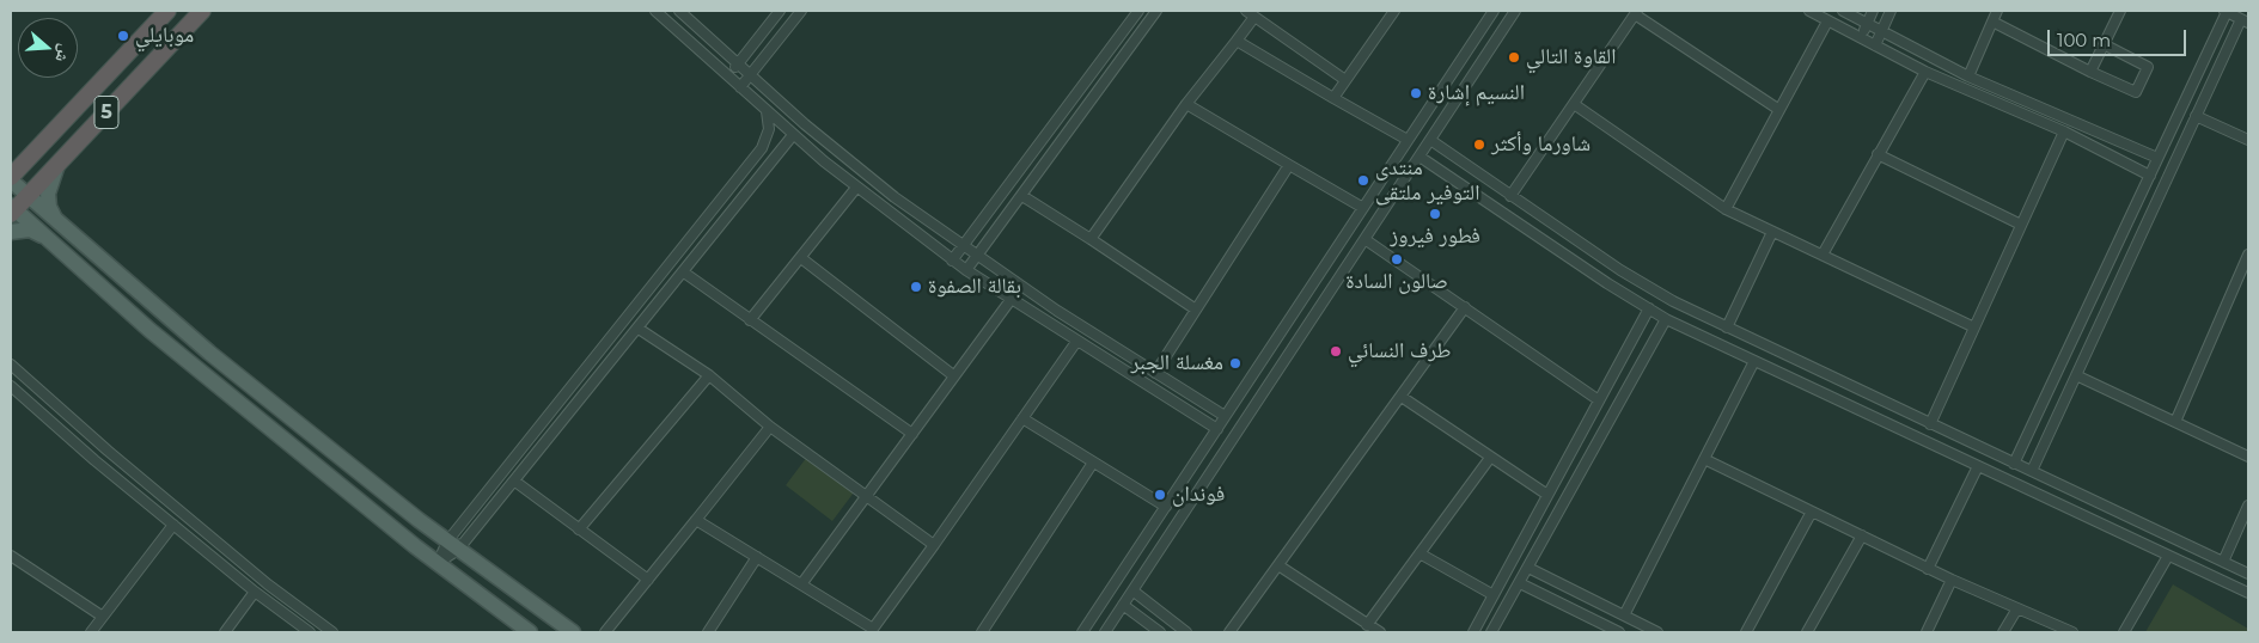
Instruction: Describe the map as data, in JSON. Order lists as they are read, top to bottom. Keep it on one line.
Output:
{"streets":{"highway":["5"]},"places":["موبايلي","القاوة التالي","النسيم إشارة","شاورما وأكثر","منتدى التوفير ملتقى","فطور فيروز","صالون السادة","بقالة الصفوة","طرف النسائي","مغسلة الجبر","فوندان"],"scale_bar":"100 m","north":"right"}
